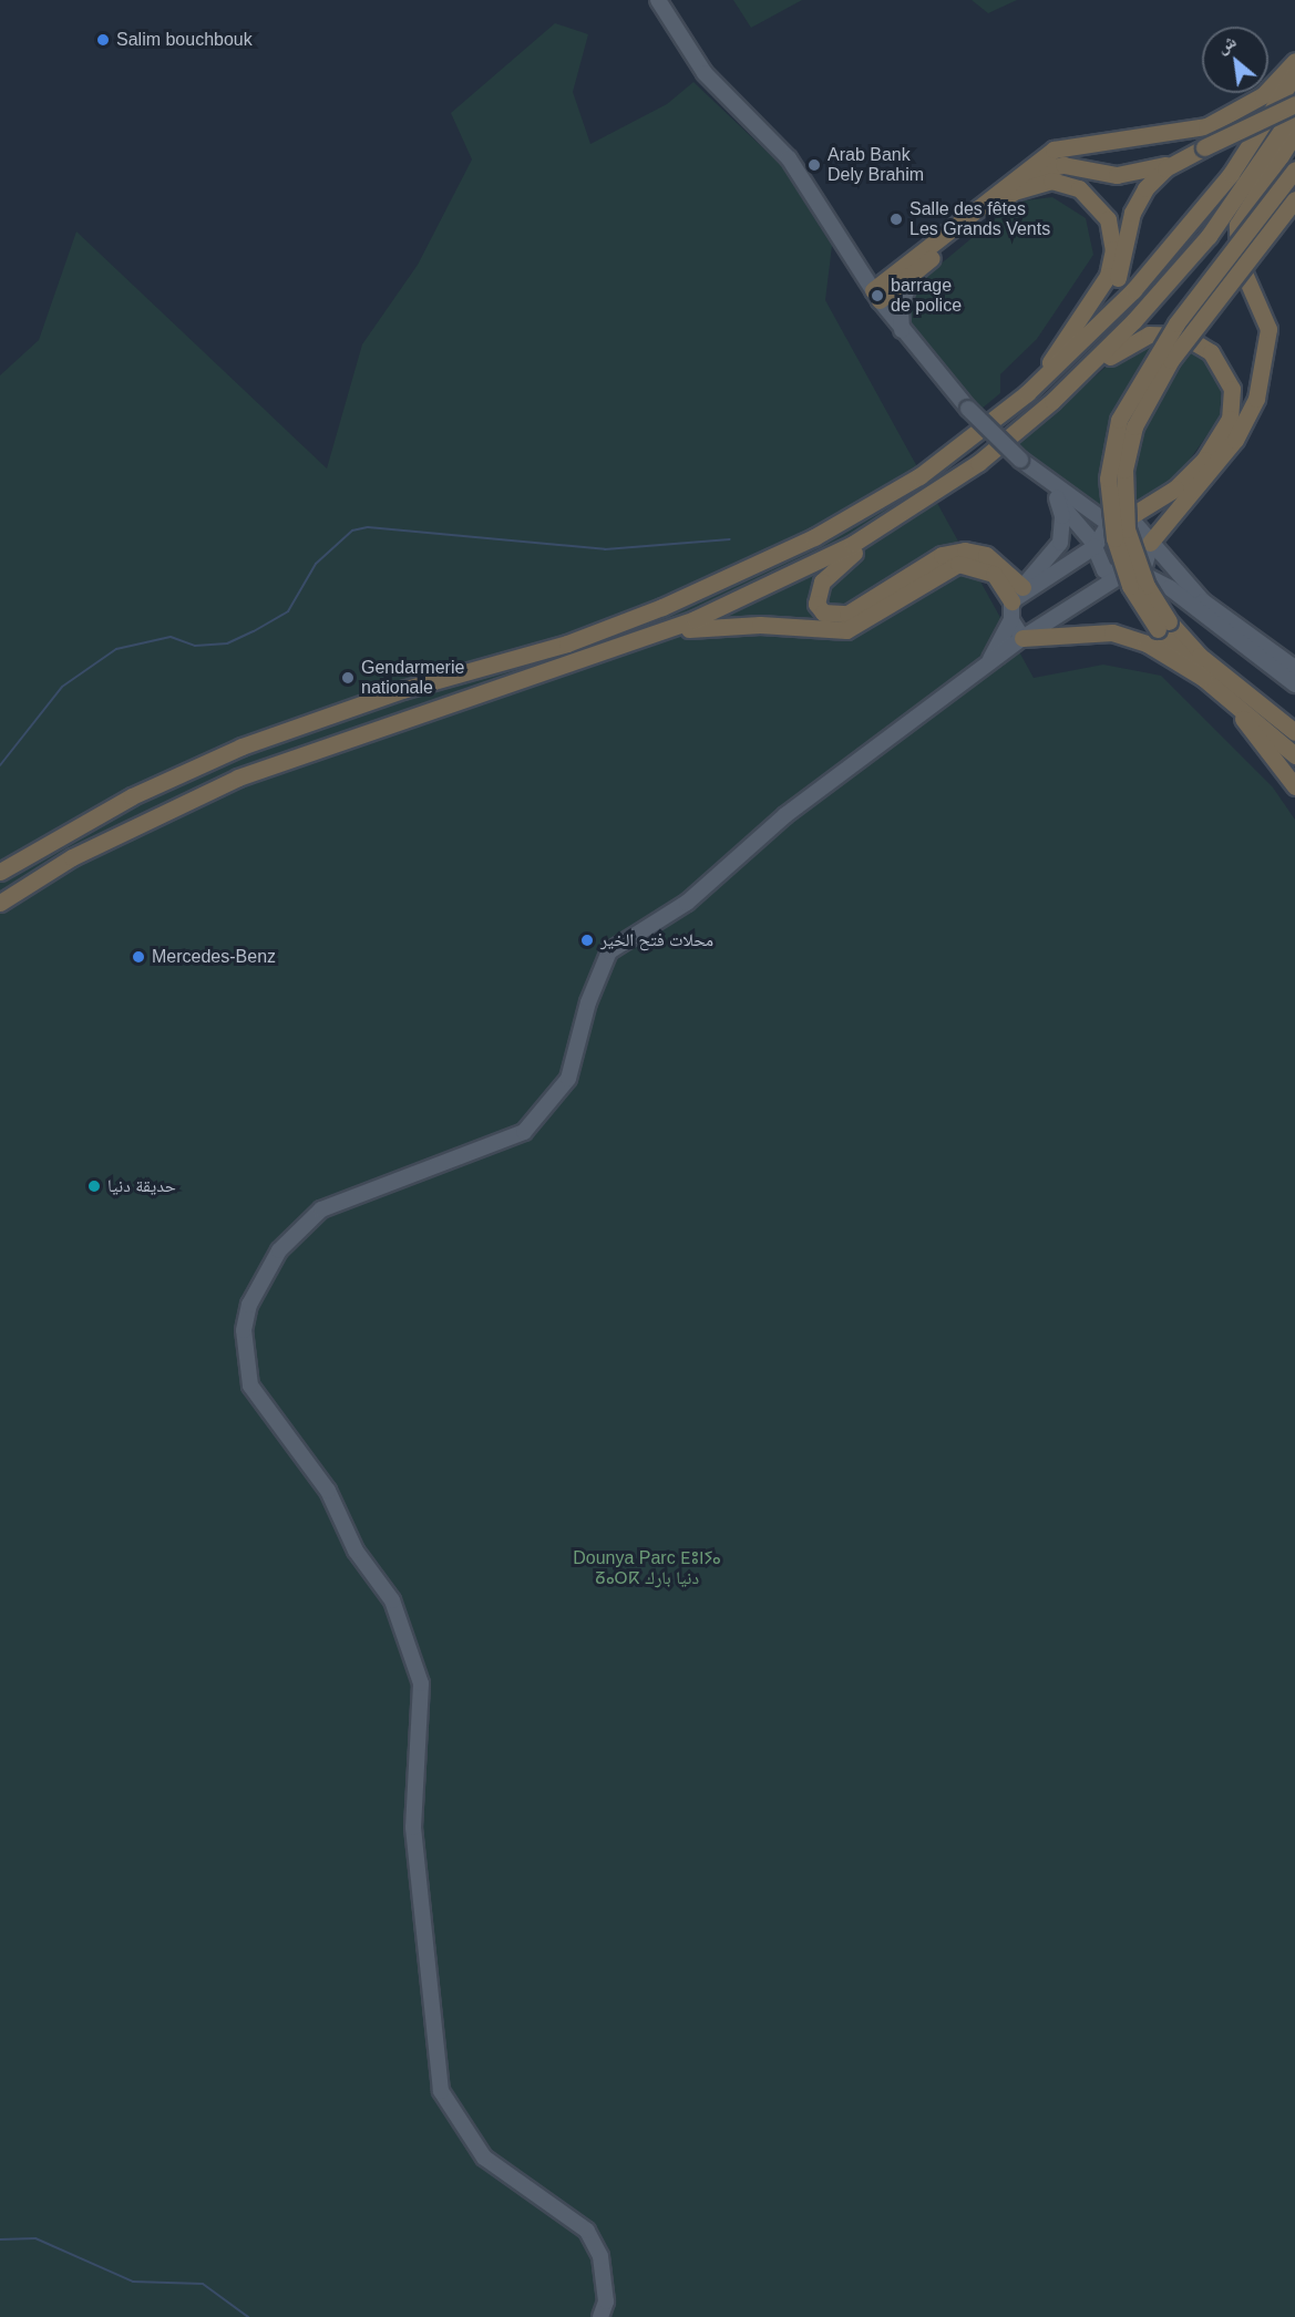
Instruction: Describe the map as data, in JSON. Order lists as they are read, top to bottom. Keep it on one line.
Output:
{"parks":["Dounya Parc ⴹⵓⵏⵢⴰ ⵒⴰⵔⴽ دنيا بارك"],"places":["Salim bouchbouk","Arab Bank Dely Brahim","Salle des fêtes Les Grands Vents","barrage de police","Gendarmerie nationale","محلات فتح الخير","Mercedes-Benz","حديقة دنيا"],"north":"top left"}
